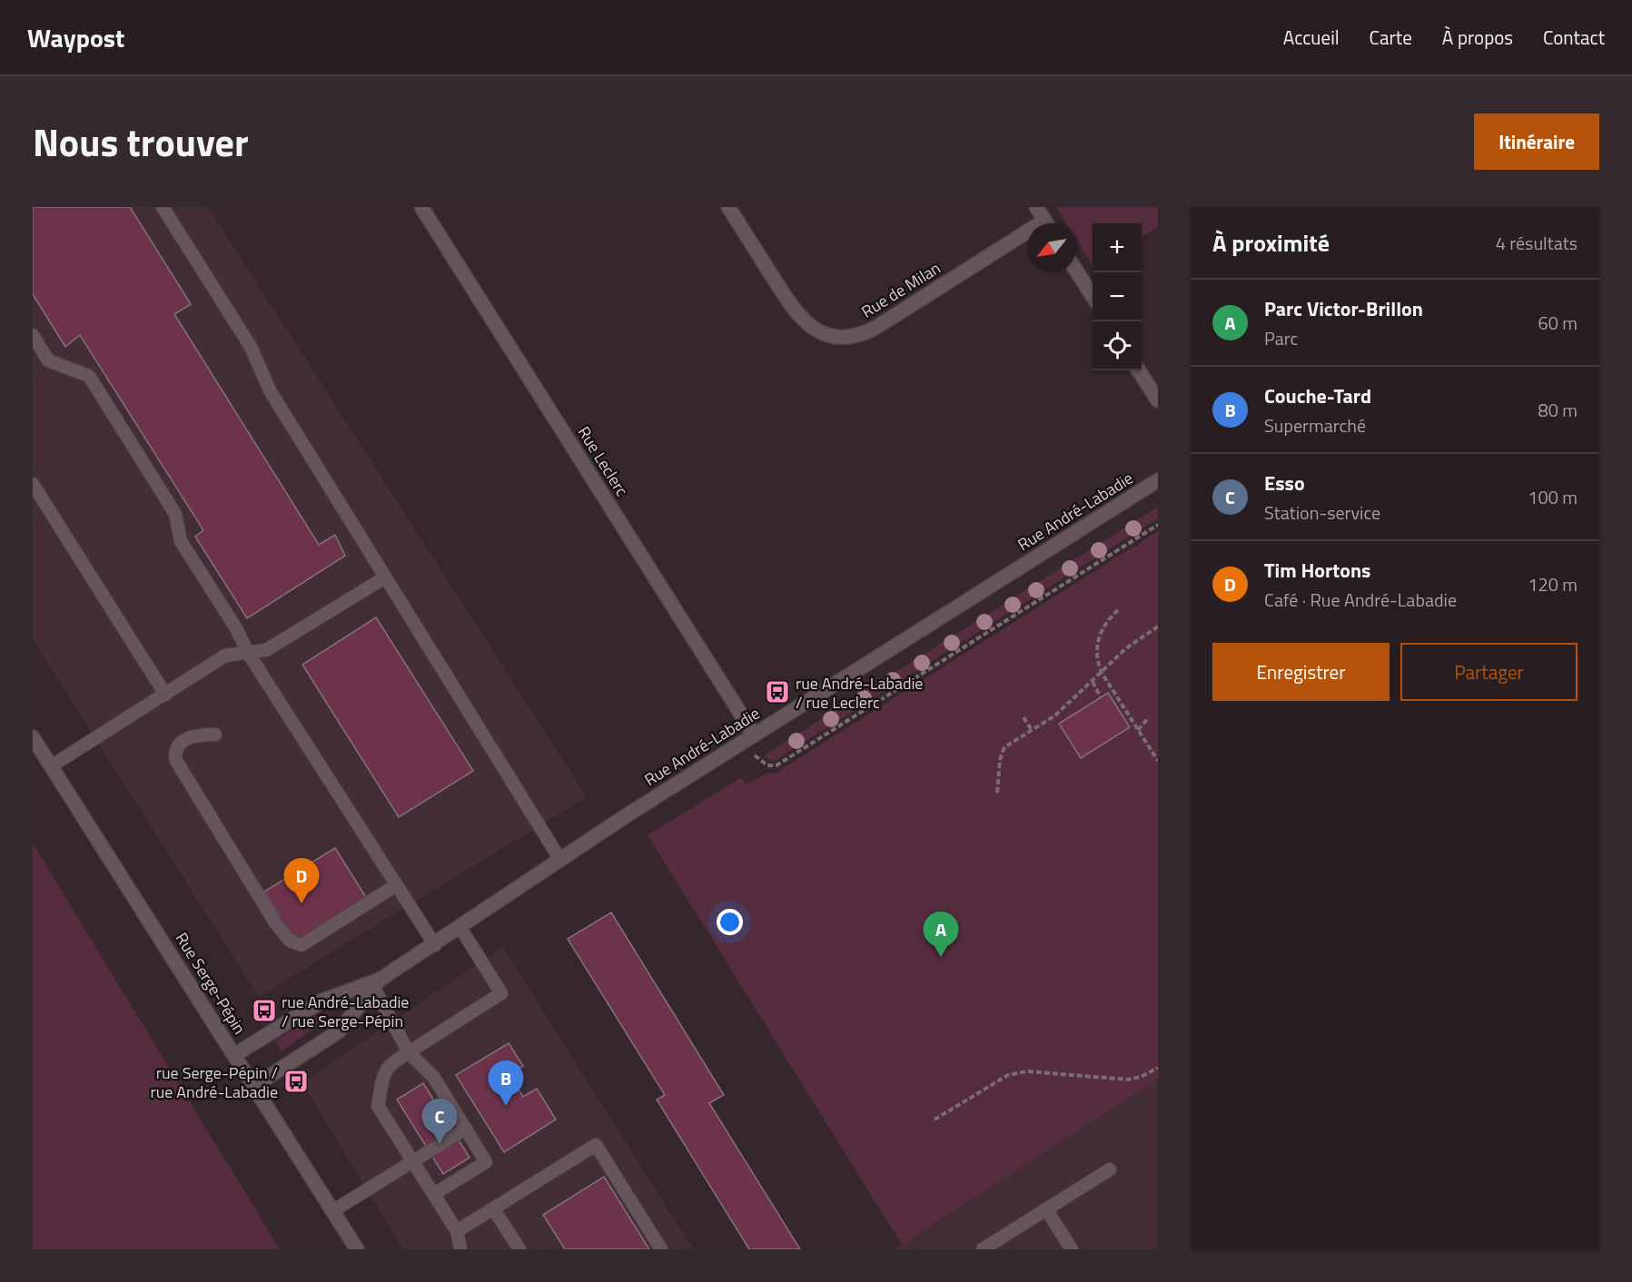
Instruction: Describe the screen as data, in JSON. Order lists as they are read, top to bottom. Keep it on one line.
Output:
{"streets":{"street":["Rue de Milan","Rue Leclerc","Rue André-Labadie","Rue Serge-Pépin"]},"crossings":[["Rue Leclerc","Rue André-Labadie"],["Rue André-Labadie","Rue Serge-Pépin"]],"places":{"bus stop":["rue André-Labadie / rue Leclerc","rue André-Labadie / rue Serge-Pépin","rue Serge-Pépin / rue André-Labadie"]},"north":"bottom left","page":{"header":"Waypost","nav":["Accueil","Carte","À propos","Contact"],"title":"Nous trouver","buttons":["Itinéraire",["Enregistrer","Partager"]],"heading":["À proximité","4 résultats"],"map_buttons":["+","−"],"list":[{"mark":"A","name":"Parc Victor-Brillon","note":"Parc","value":"60 m"},{"mark":"B","name":"Couche-Tard","note":"Supermarché","value":"80 m"},{"mark":"C","name":"Esso","note":"Station-service","value":"100 m"},{"mark":"D","name":"Tim Hortons","note":"Café · Rue André-Labadie","value":"120 m"}],"pins":["D","A","B","C"]}}
